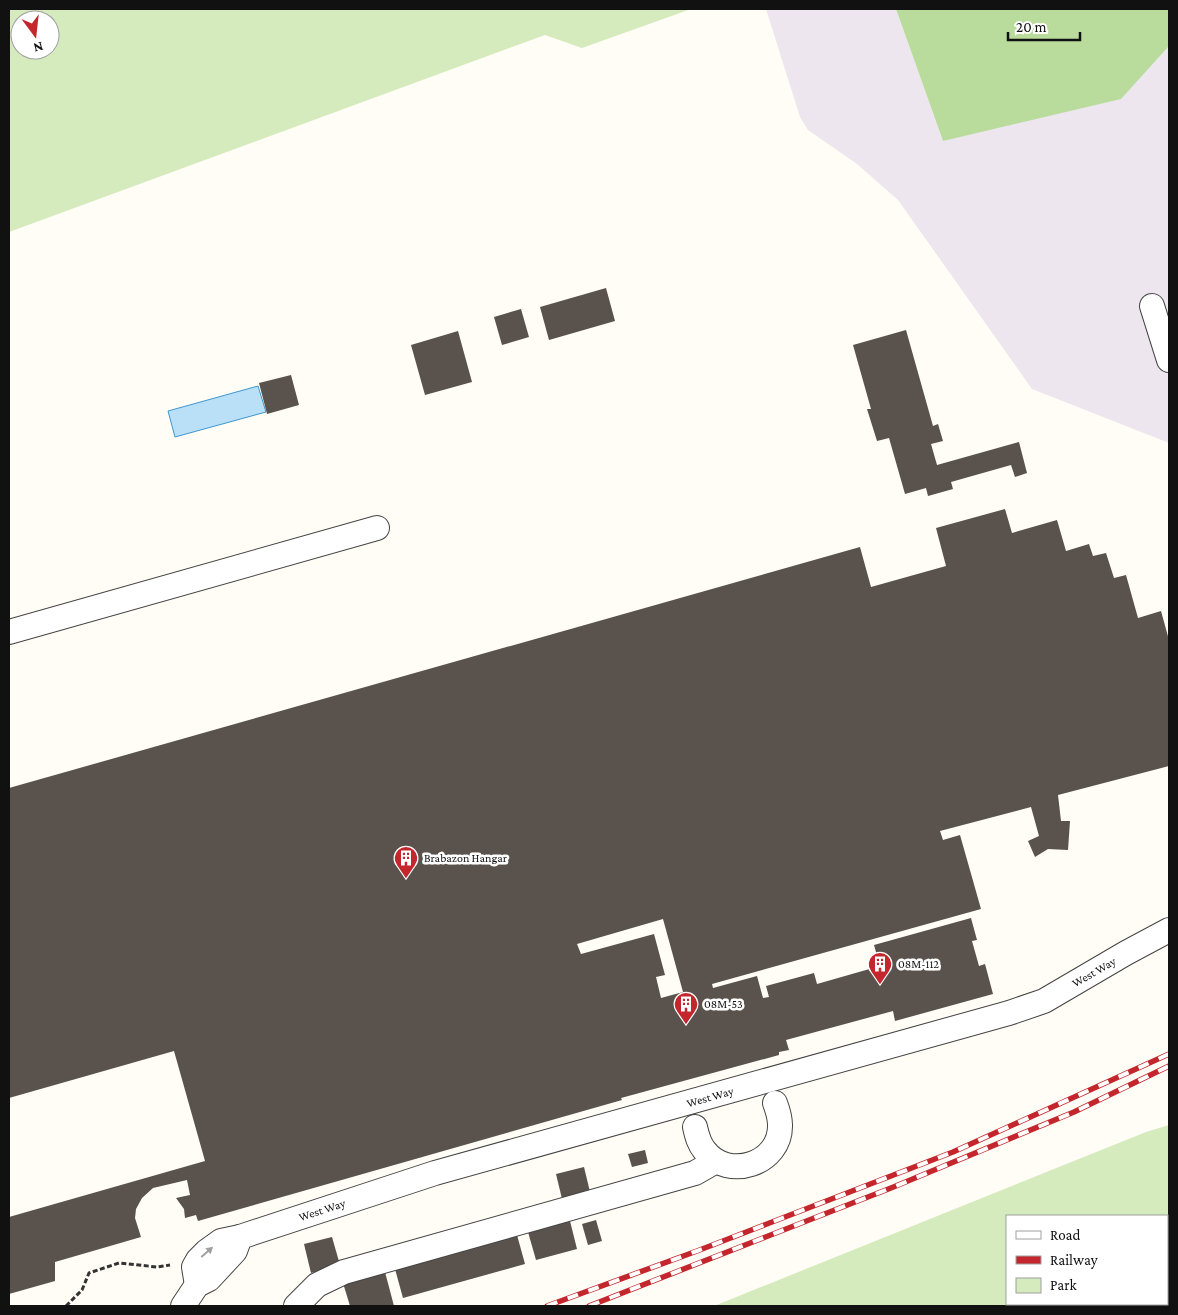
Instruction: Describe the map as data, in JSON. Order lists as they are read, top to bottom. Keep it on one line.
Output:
{"streets":{"lane":["West Way"]},"places":{"building":["Brabazon Hangar","08M-112","08M-53"]},"legend":["Road","Railway","Park"],"scale_bar":"20 m","north":"bottom"}
